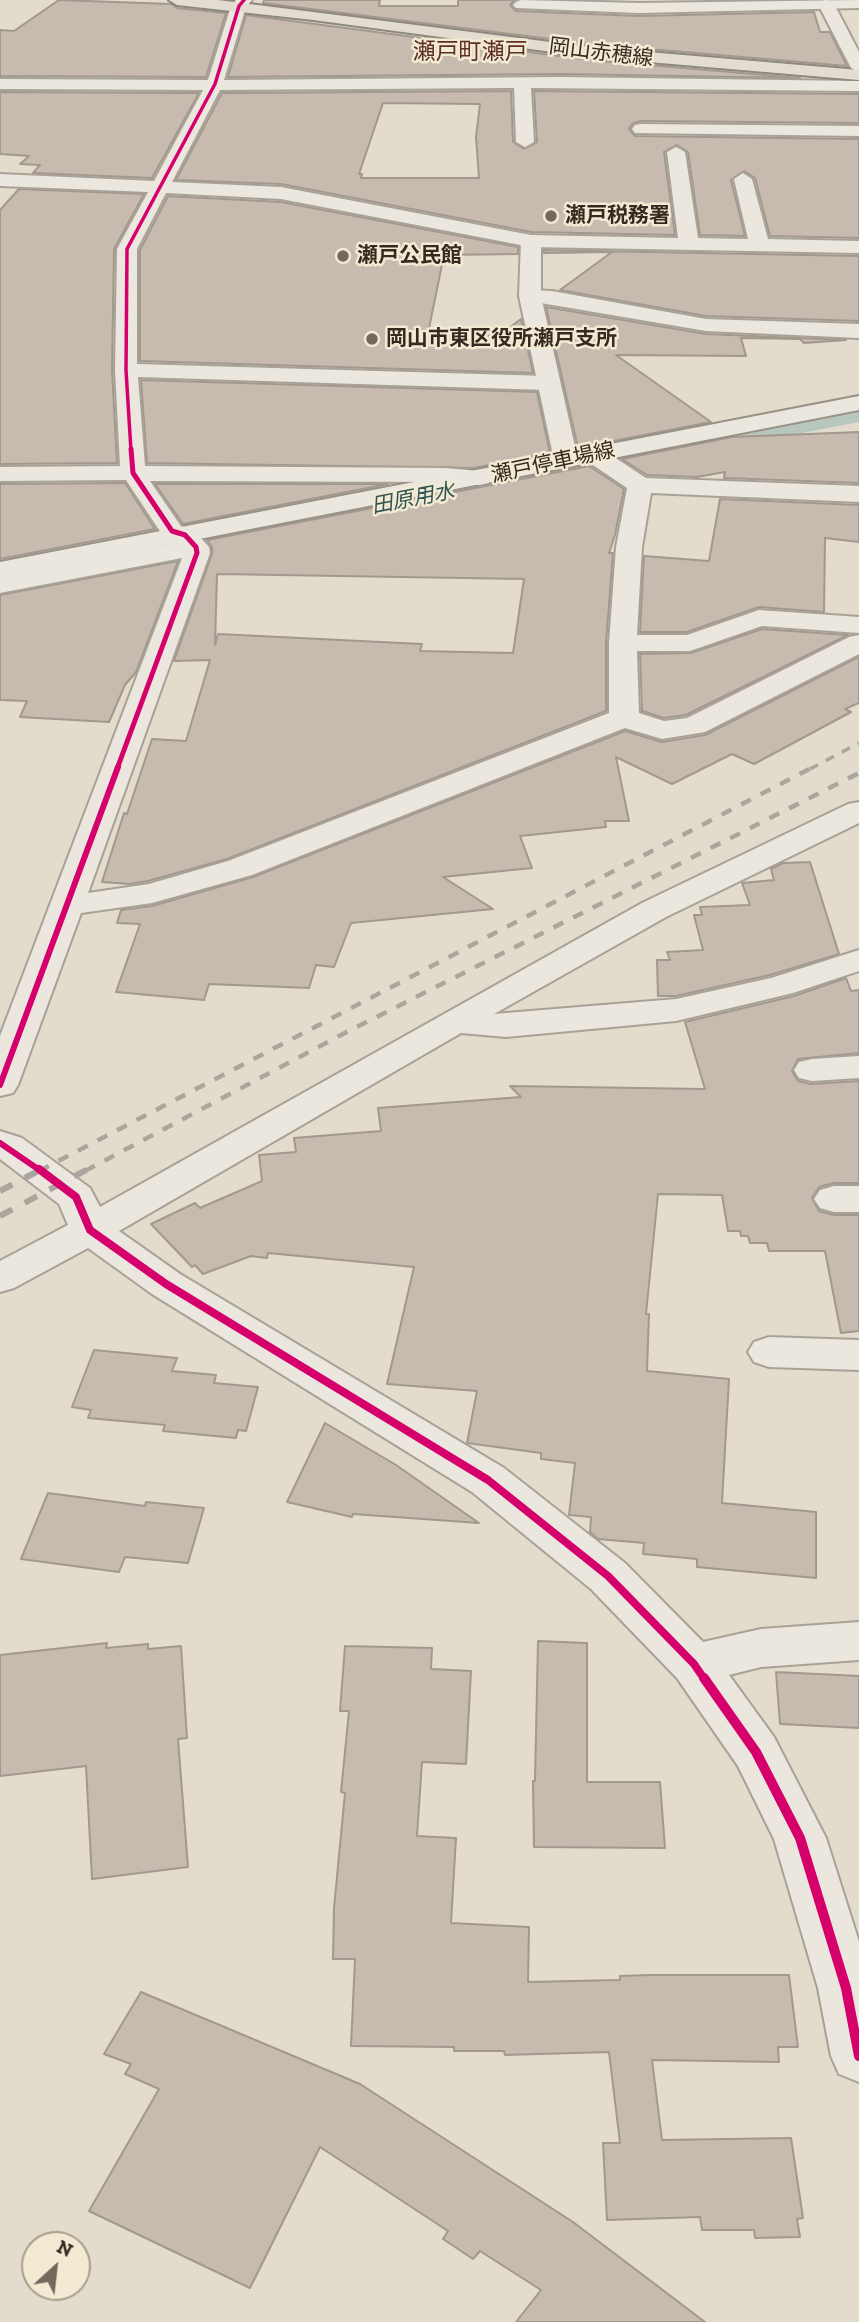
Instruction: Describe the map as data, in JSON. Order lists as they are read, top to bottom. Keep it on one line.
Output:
{"streets":{"main road":["岡山赤穂線"],"street":["瀬戸停車場線"]},"districts":["瀬戸町瀬戸"],"water":["田原用水"],"places":["瀬戸税務署","瀬戸公民館","岡山市東区役所瀬戸支所"],"north":"top right"}
